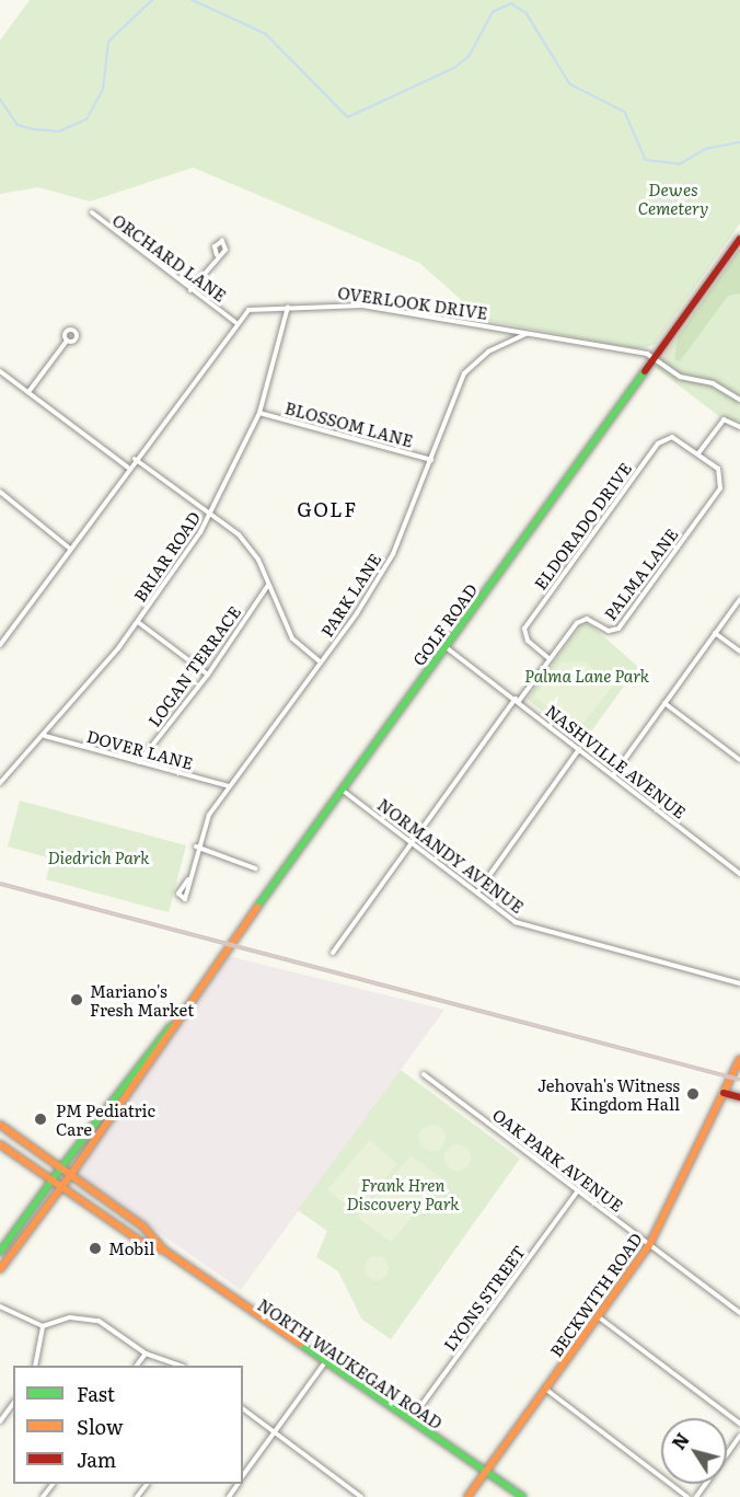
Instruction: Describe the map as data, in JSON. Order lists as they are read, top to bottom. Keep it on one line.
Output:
{"streets":{"main road":["GOLF ROAD","BECKWITH ROAD","NORTH WAUKEGAN ROAD"],"street":["ORCHARD LANE","OVERLOOK DRIVE","BLOSSOM LANE","ELDORADO DRIVE","BRIAR ROAD","PALMA LANE","PARK LANE","LOGAN TERRACE","DOVER LANE","NASHVILLE AVENUE","NORMANDY AVENUE","OAK PARK AVENUE","LYONS STREET"]},"crossings":[["ORCHARD LANE","OVERLOOK DRIVE"],["OVERLOOK DRIVE","BRIAR ROAD"],["OVERLOOK DRIVE","PARK LANE"],["OVERLOOK DRIVE","GOLF ROAD"],["BLOSSOM LANE","BRIAR ROAD"],["BLOSSOM LANE","PARK LANE"],["ELDORADO DRIVE","PALMA LANE"],["BRIAR ROAD","DOVER LANE"],["PALMA LANE","NASHVILLE AVENUE"],["PALMA LANE","NORMANDY AVENUE"],["PARK LANE","DOVER LANE"],["GOLF ROAD","NASHVILLE AVENUE"],["GOLF ROAD","NORMANDY AVENUE"],["GOLF ROAD","NORTH WAUKEGAN ROAD"],["LOGAN TERRACE","DOVER LANE"],["OAK PARK AVENUE","BECKWITH ROAD"],["OAK PARK AVENUE","LYONS STREET"],["BECKWITH ROAD","NORTH WAUKEGAN ROAD"],["LYONS STREET","NORTH WAUKEGAN ROAD"]],"districts":["GOLF"],"parks":["Dewes Cemetery","Palma Lane Park","Diedrich Park","Frank Hren Discovery Park"],"places":["Mariano's Fresh Market","Jehovah's Witness Kingdom Hall","PM Pediatric Care","Mobil"],"legend":["Fast","Slow","Jam"],"north":"top left"}
